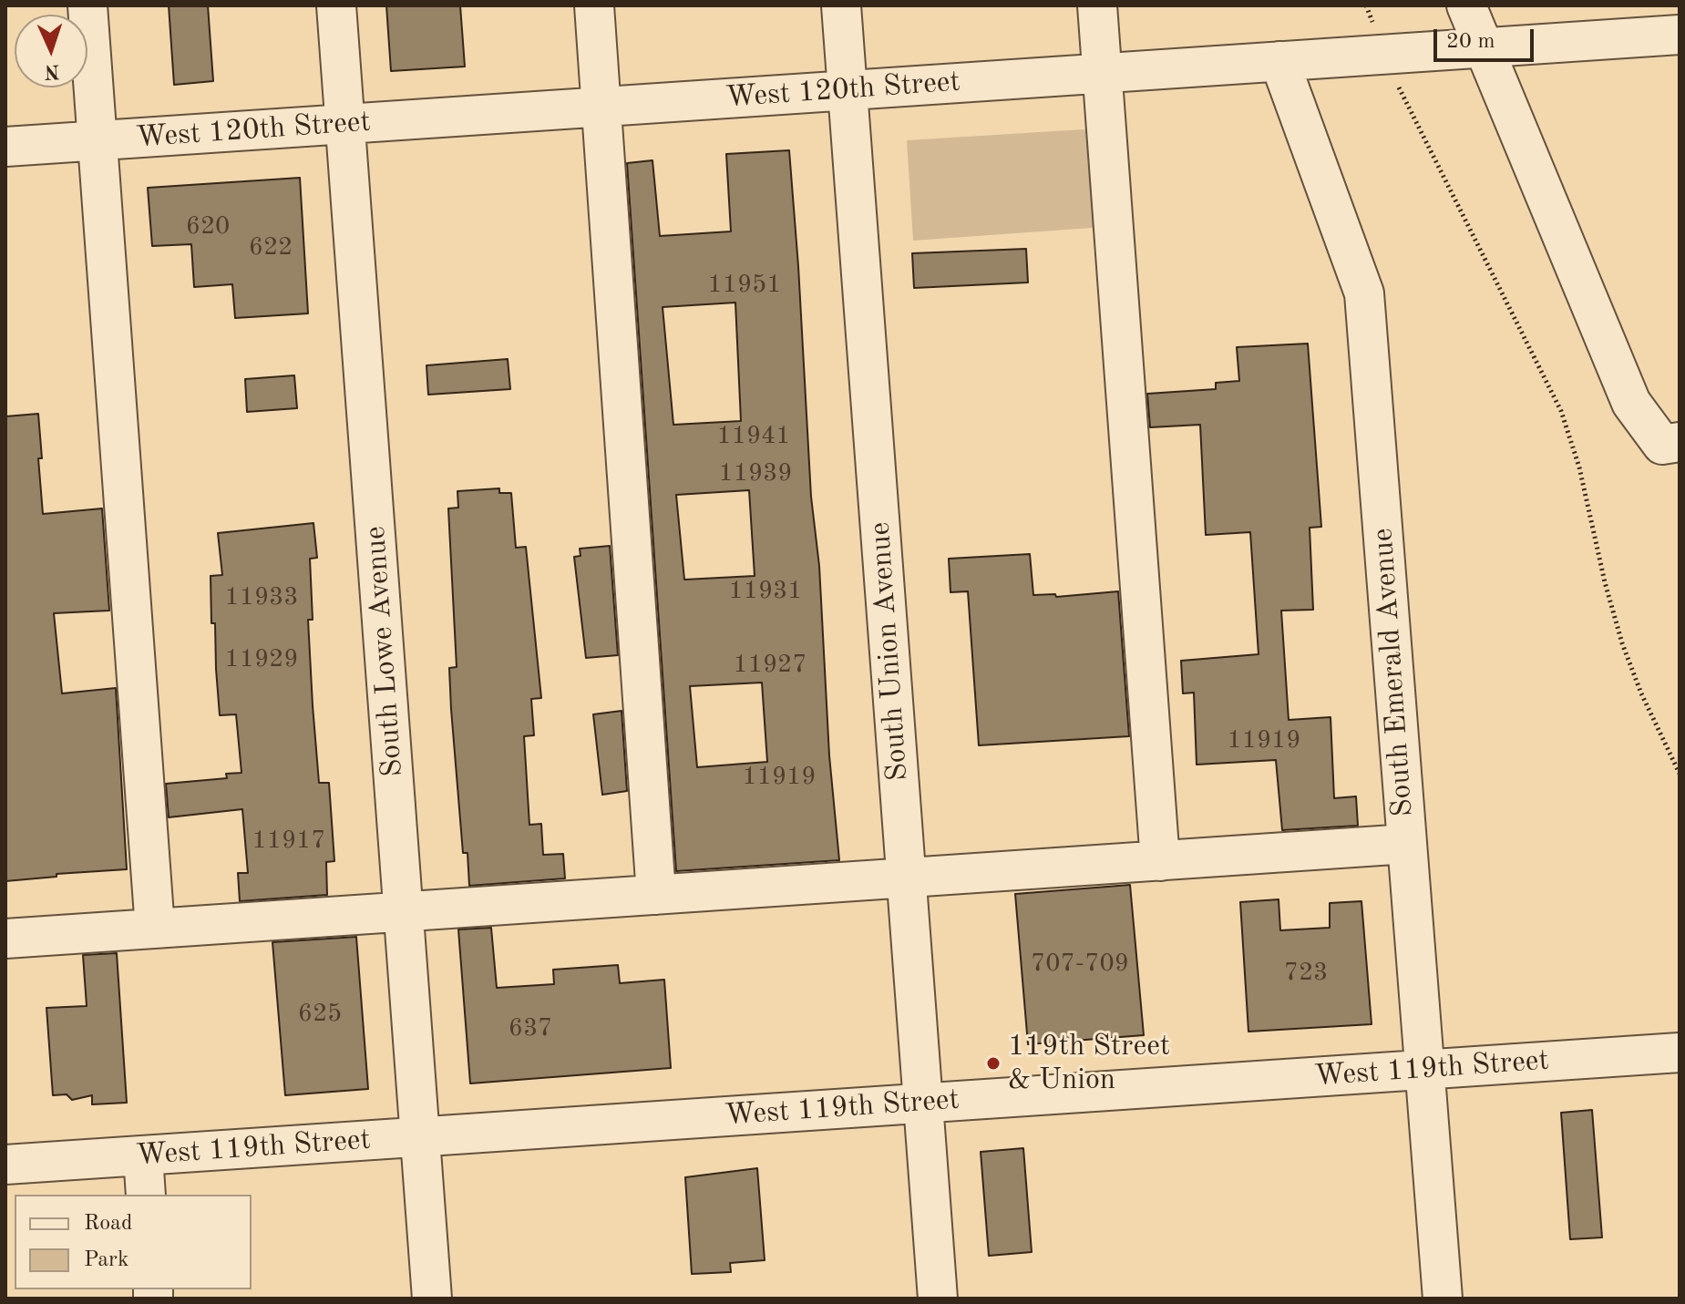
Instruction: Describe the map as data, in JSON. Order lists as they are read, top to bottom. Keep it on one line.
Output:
{"streets":{"street":["West 120th Street","South Lowe Avenue","South Union Avenue","South Emerald Avenue","West 119th Street"]},"crossings":[["West 120th Street","South Lowe Avenue"],["West 120th Street","South Union Avenue"],["West 120th Street","South Emerald Avenue"],["South Lowe Avenue","West 119th Street"],["South Union Avenue","West 119th Street"],["South Emerald Avenue","West 119th Street"]],"places":["119th Street & Union"],"house_numbers":["620","622","11951","11941","11939","11931","11933","11929","11927","11919","11919","11917","707-709","723","625","637"],"legend":["Road","Park"],"scale_bar":"20 m","north":"bottom"}
